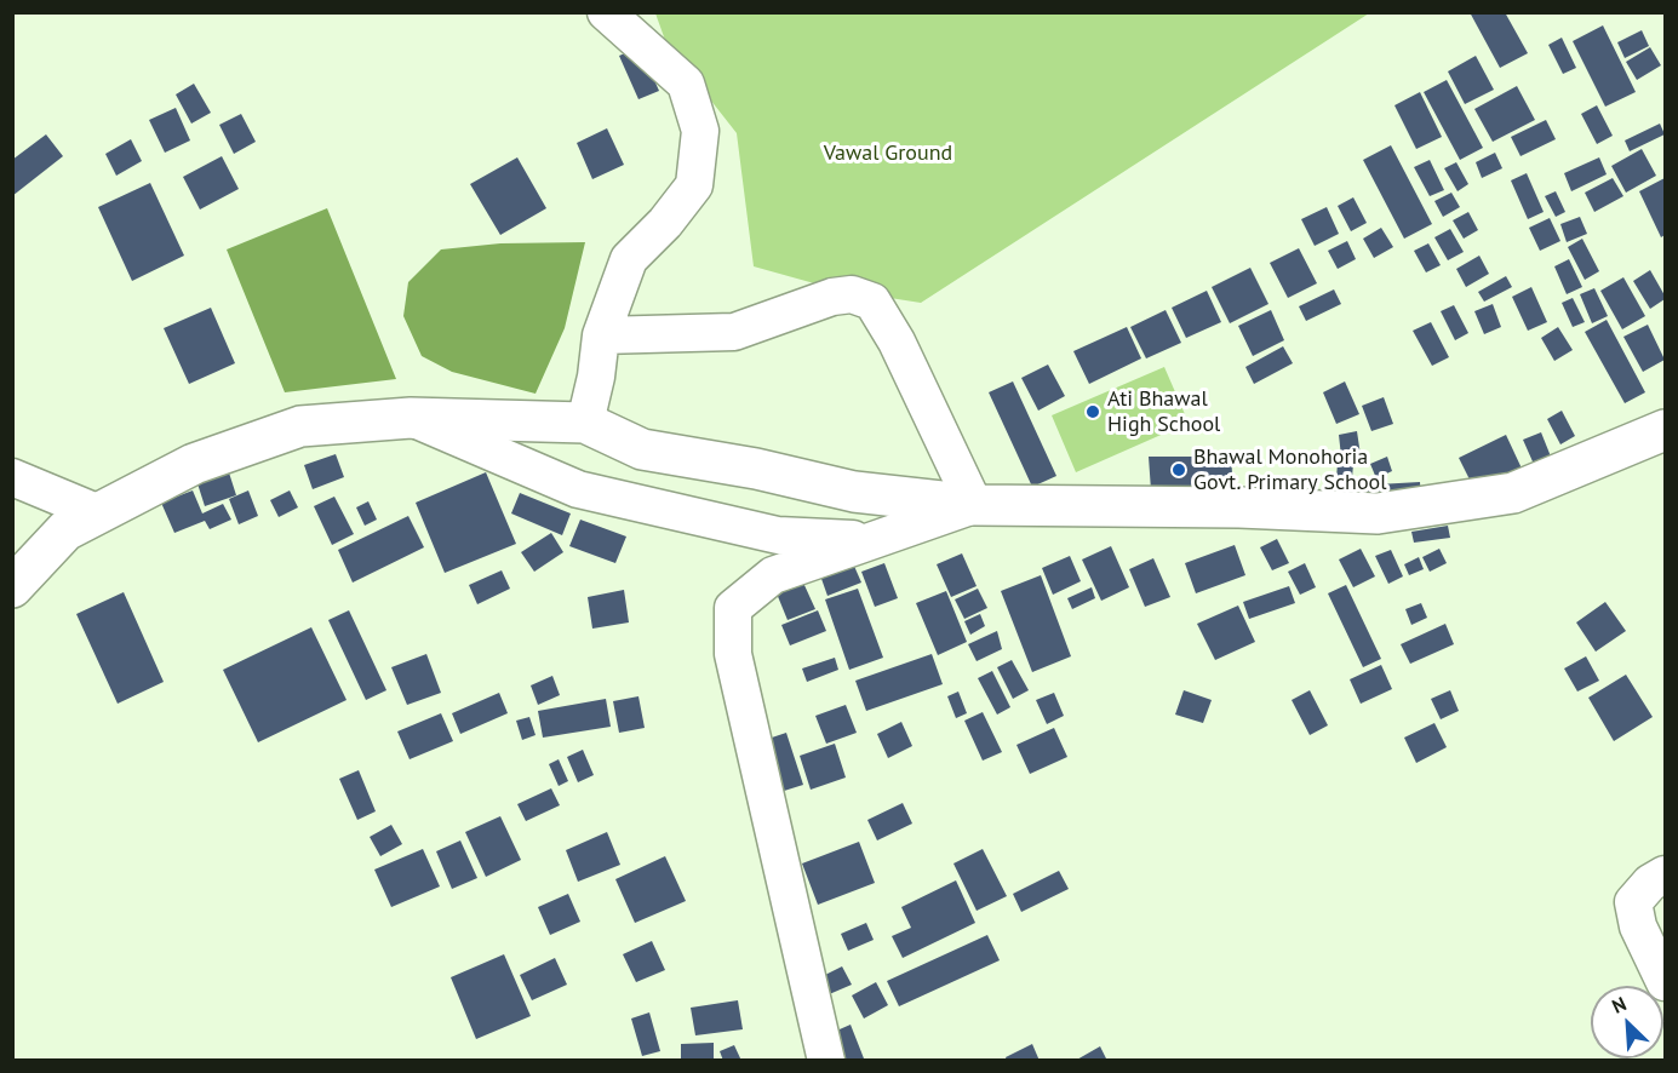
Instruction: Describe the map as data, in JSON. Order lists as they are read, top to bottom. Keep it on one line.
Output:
{"parks":["Vawal Ground"],"places":["Ati Bhawal High School","Bhawal Monohoria Govt. Primary School"],"north":"top left"}
